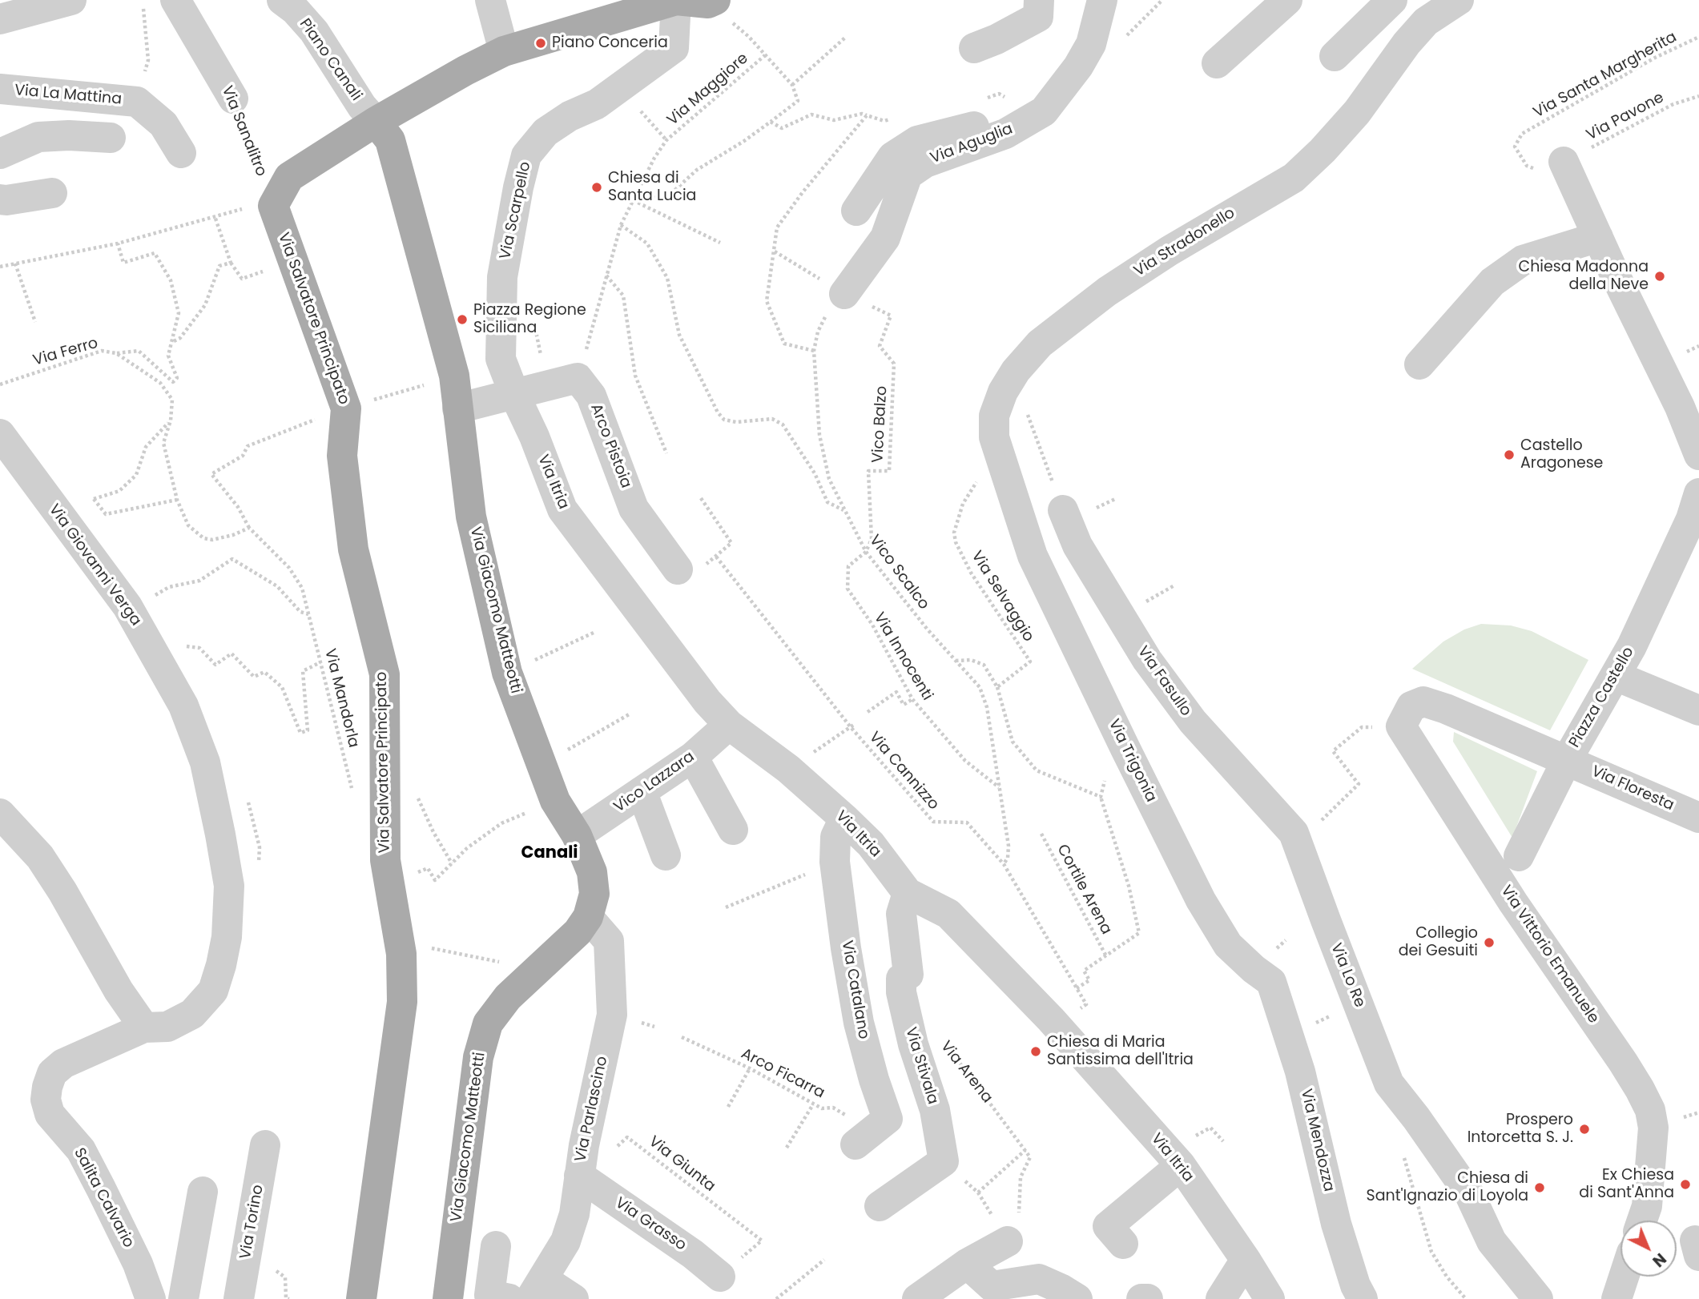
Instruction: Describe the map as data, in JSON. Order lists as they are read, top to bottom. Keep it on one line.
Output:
{"streets":{"main road":["Via Salvatore Principato","Via Giacomo Matteotti"],"street":["Piano Canali","Via La Mattina","Via Sanalitro","Via Aguglia","Via Scarpello","Via Stradonello","Arco Pistoia","Via Itria","Via Giovanni Verga","Via Fasullo","Piazza Castello","Via Trigonia","Vico Lazzara","Via Floresta","Via Vittorio Emanuele","Via Lo Re","Via Catalano","Via Stivala","Via Parlascino","Via Mendozza","Salita Calvario","Via Torino","Via Grasso"],"path":["Via Santa Margherita","Via Maggiore","Via Pavone","Via Ferro","Vico Balzo","Vico Scalco","Via Selvaggio","Via Innocenti","Via Mandorla","Via Cannizzo","Cortile Arena","Via Arena","Arco Ficarra","Via Giunta"]},"crossings":[["Via Maggiore","Arco Pistoia"],["Via Sanalitro","Via Salvatore Principato"],["Via Scarpello","Via Itria"],["Via Stradonello","Via Trigonia"],["Via Ferro","Via Mandorla"],["Vico Balzo","Vico Scalco"],["Vico Balzo","Via Innocenti"],["Via Itria","Vico Lazzara"],["Via Itria","Via Catalano"],["Via Itria","Via Stivala"],["Via Giovanni Verga","Salita Calvario"],["Vico Scalco","Via Innocenti"],["Vico Scalco","Via Cannizzo"],["Via Giacomo Matteotti","Vico Lazzara"],["Via Giacomo Matteotti","Via Parlascino"],["Via Fasullo","Via Lo Re"],["Piazza Castello","Via Floresta"],["Piazza Castello","Via Vittorio Emanuele"],["Via Trigonia","Via Mendozza"],["Via Catalano","Arco Ficarra"],["Via Parlascino","Via Giunta"],["Via Parlascino","Via Grasso"]],"districts":["Canali"],"places":["Piano Conceria","Chiesa di Santa Lucia","Chiesa Madonna della Neve","Piazza Regione Siciliana","Castello Aragonese","Collegio dei Gesuiti","Chiesa di Maria Santissima dell'Itria","Prospero Intorcetta S. J.","Ex Chiesa di Sant'Anna","Chiesa di Sant'Ignazio di Loyola"],"north":"bottom right"}
